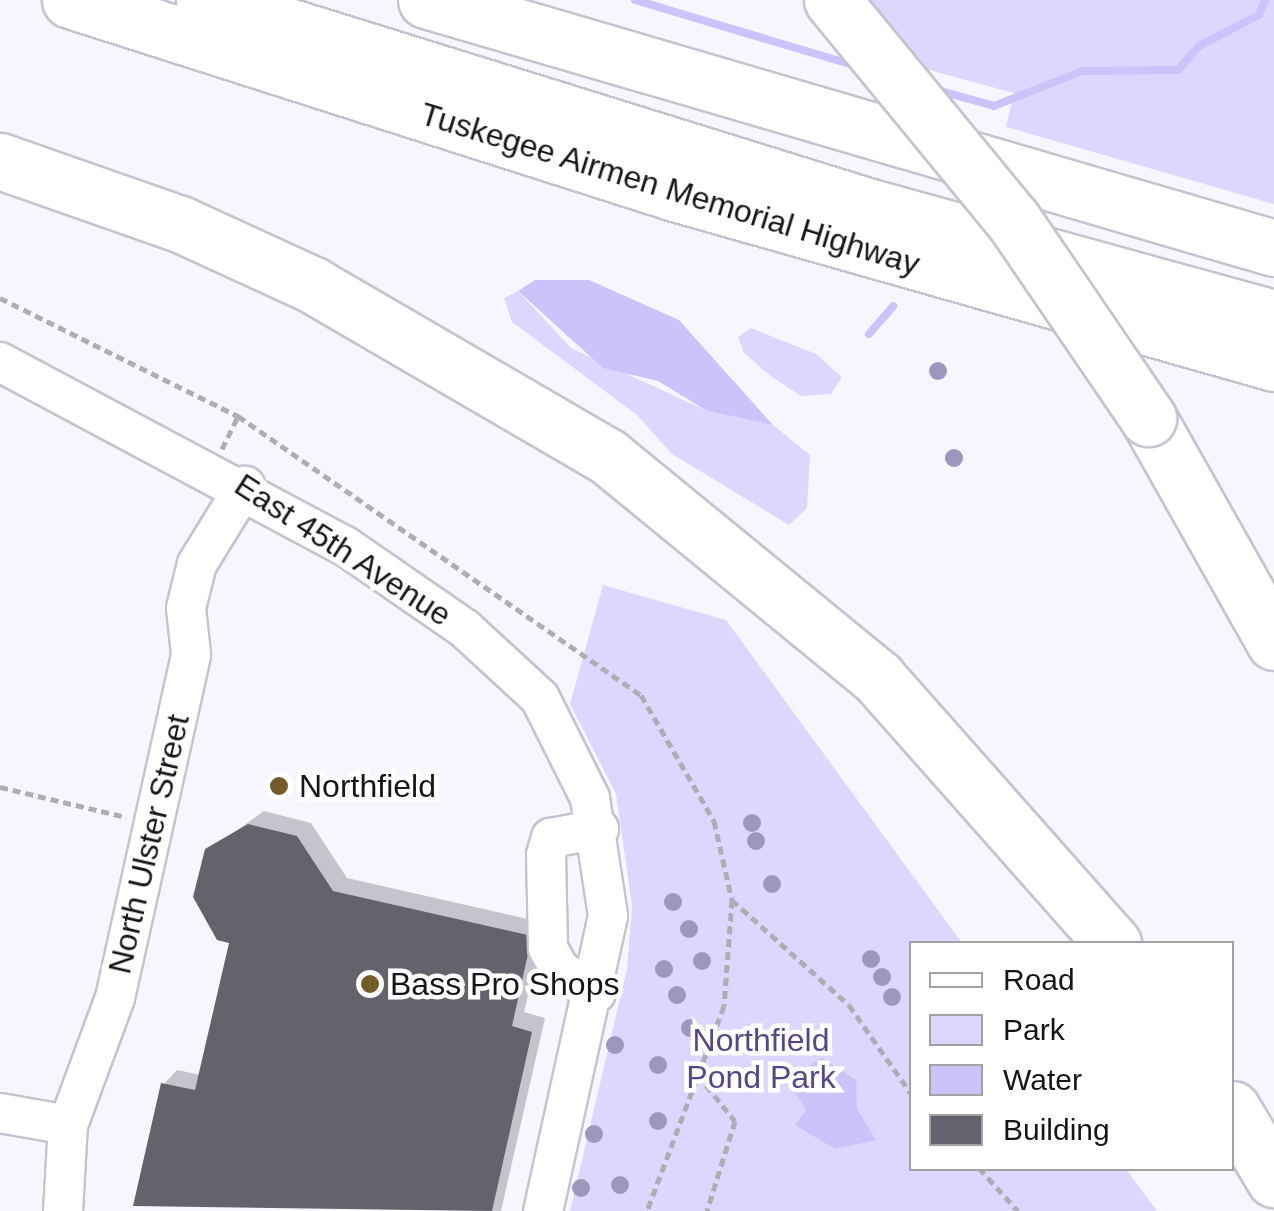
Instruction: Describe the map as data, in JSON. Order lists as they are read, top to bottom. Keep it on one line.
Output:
{"streets":{"highway":["Tuskegee Airmen Memorial Highway"],"street":["East 45th Avenue","North Ulster Street"]},"crossings":[["East 45th Avenue","North Ulster Street"]],"parks":["Northfield Pond Park"],"places":["Northfield","Bass Pro Shops"],"legend":["Road","Park","Water","Building"]}
